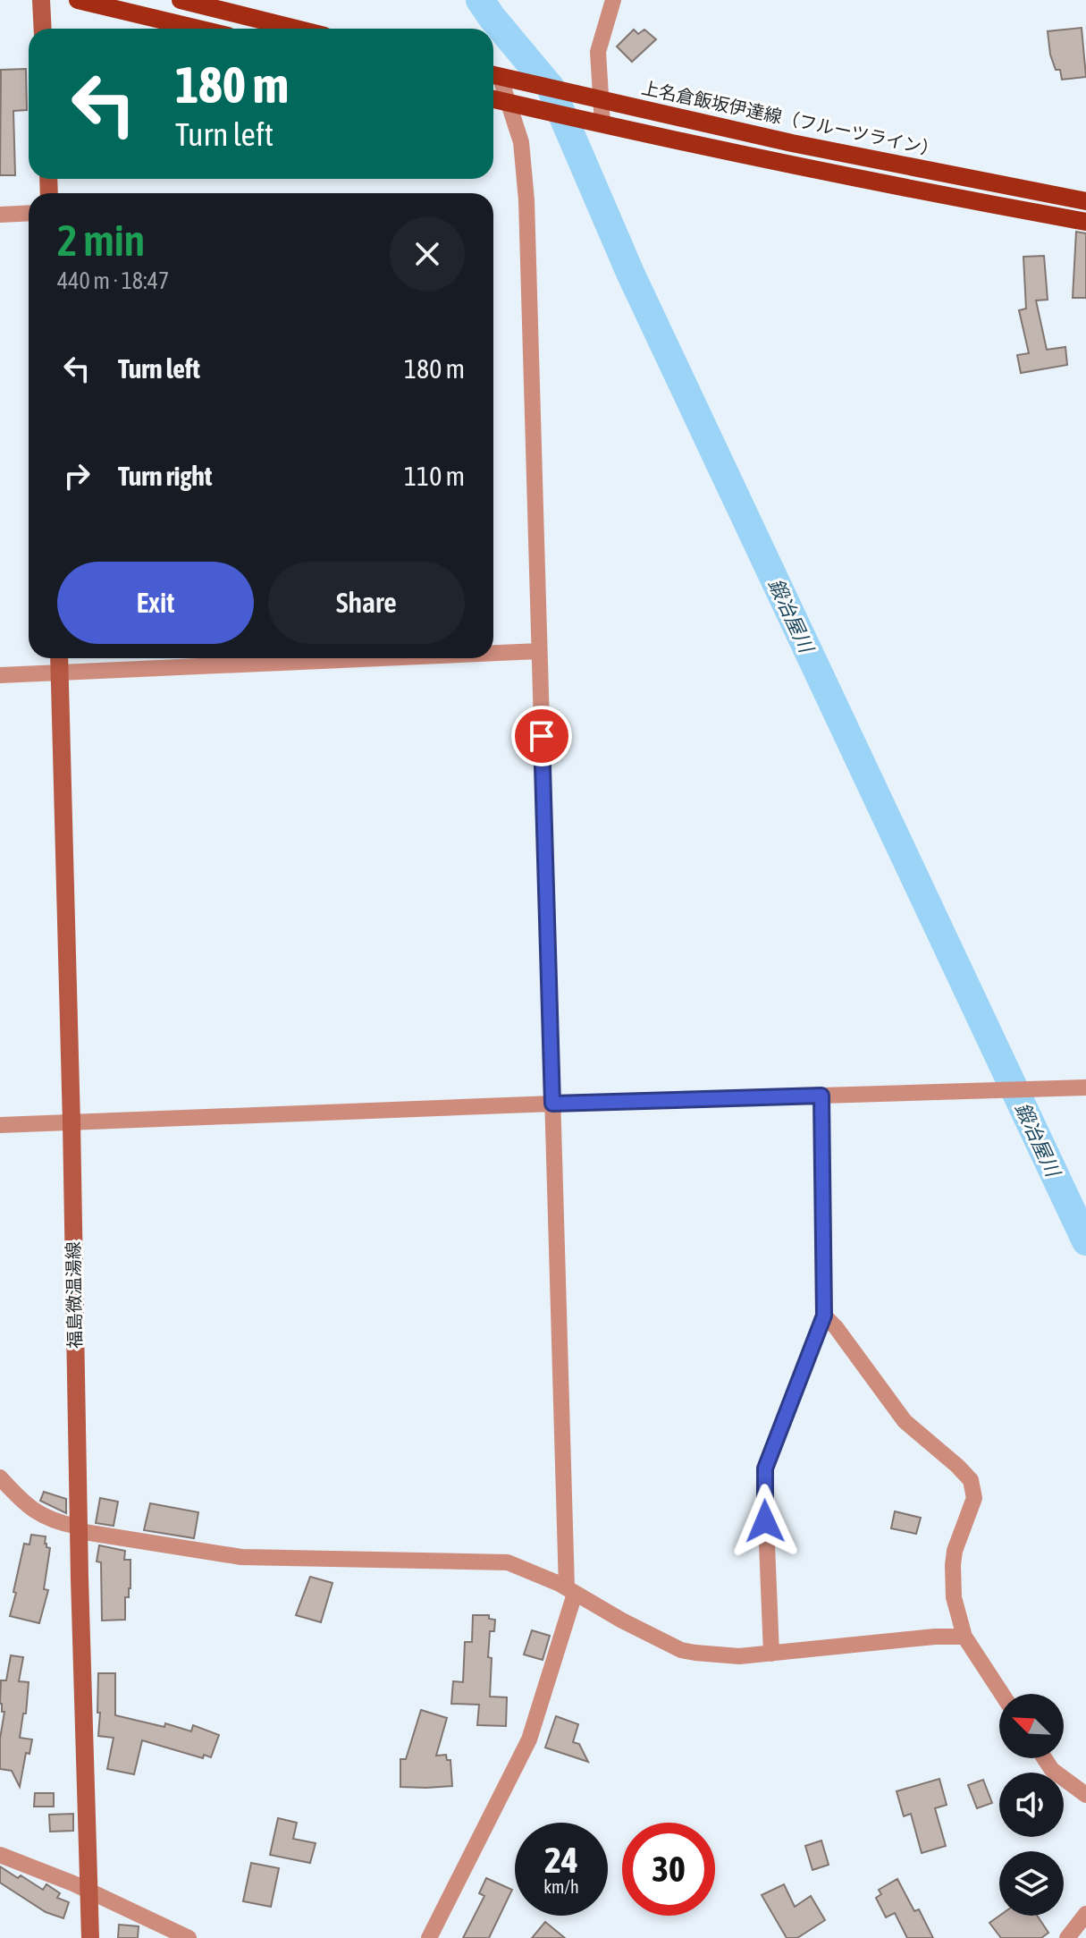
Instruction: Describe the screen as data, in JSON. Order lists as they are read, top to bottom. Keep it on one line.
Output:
{"streets":{"main road":["上名倉飯坂伊達線（フルーツライン）","福島微温湯線"]},"water":["鍛冶屋川"],"north":"top left","page":{"turn":["180 m","Turn left"],"heading":["2 min","440 m · 18:47"],"list":[{"name":"Turn left","value":"180 m"},{"name":"Turn right","value":"110 m"}],"buttons":["Exit","Share"],"speed":"24 km/h","limit":"30"}}
